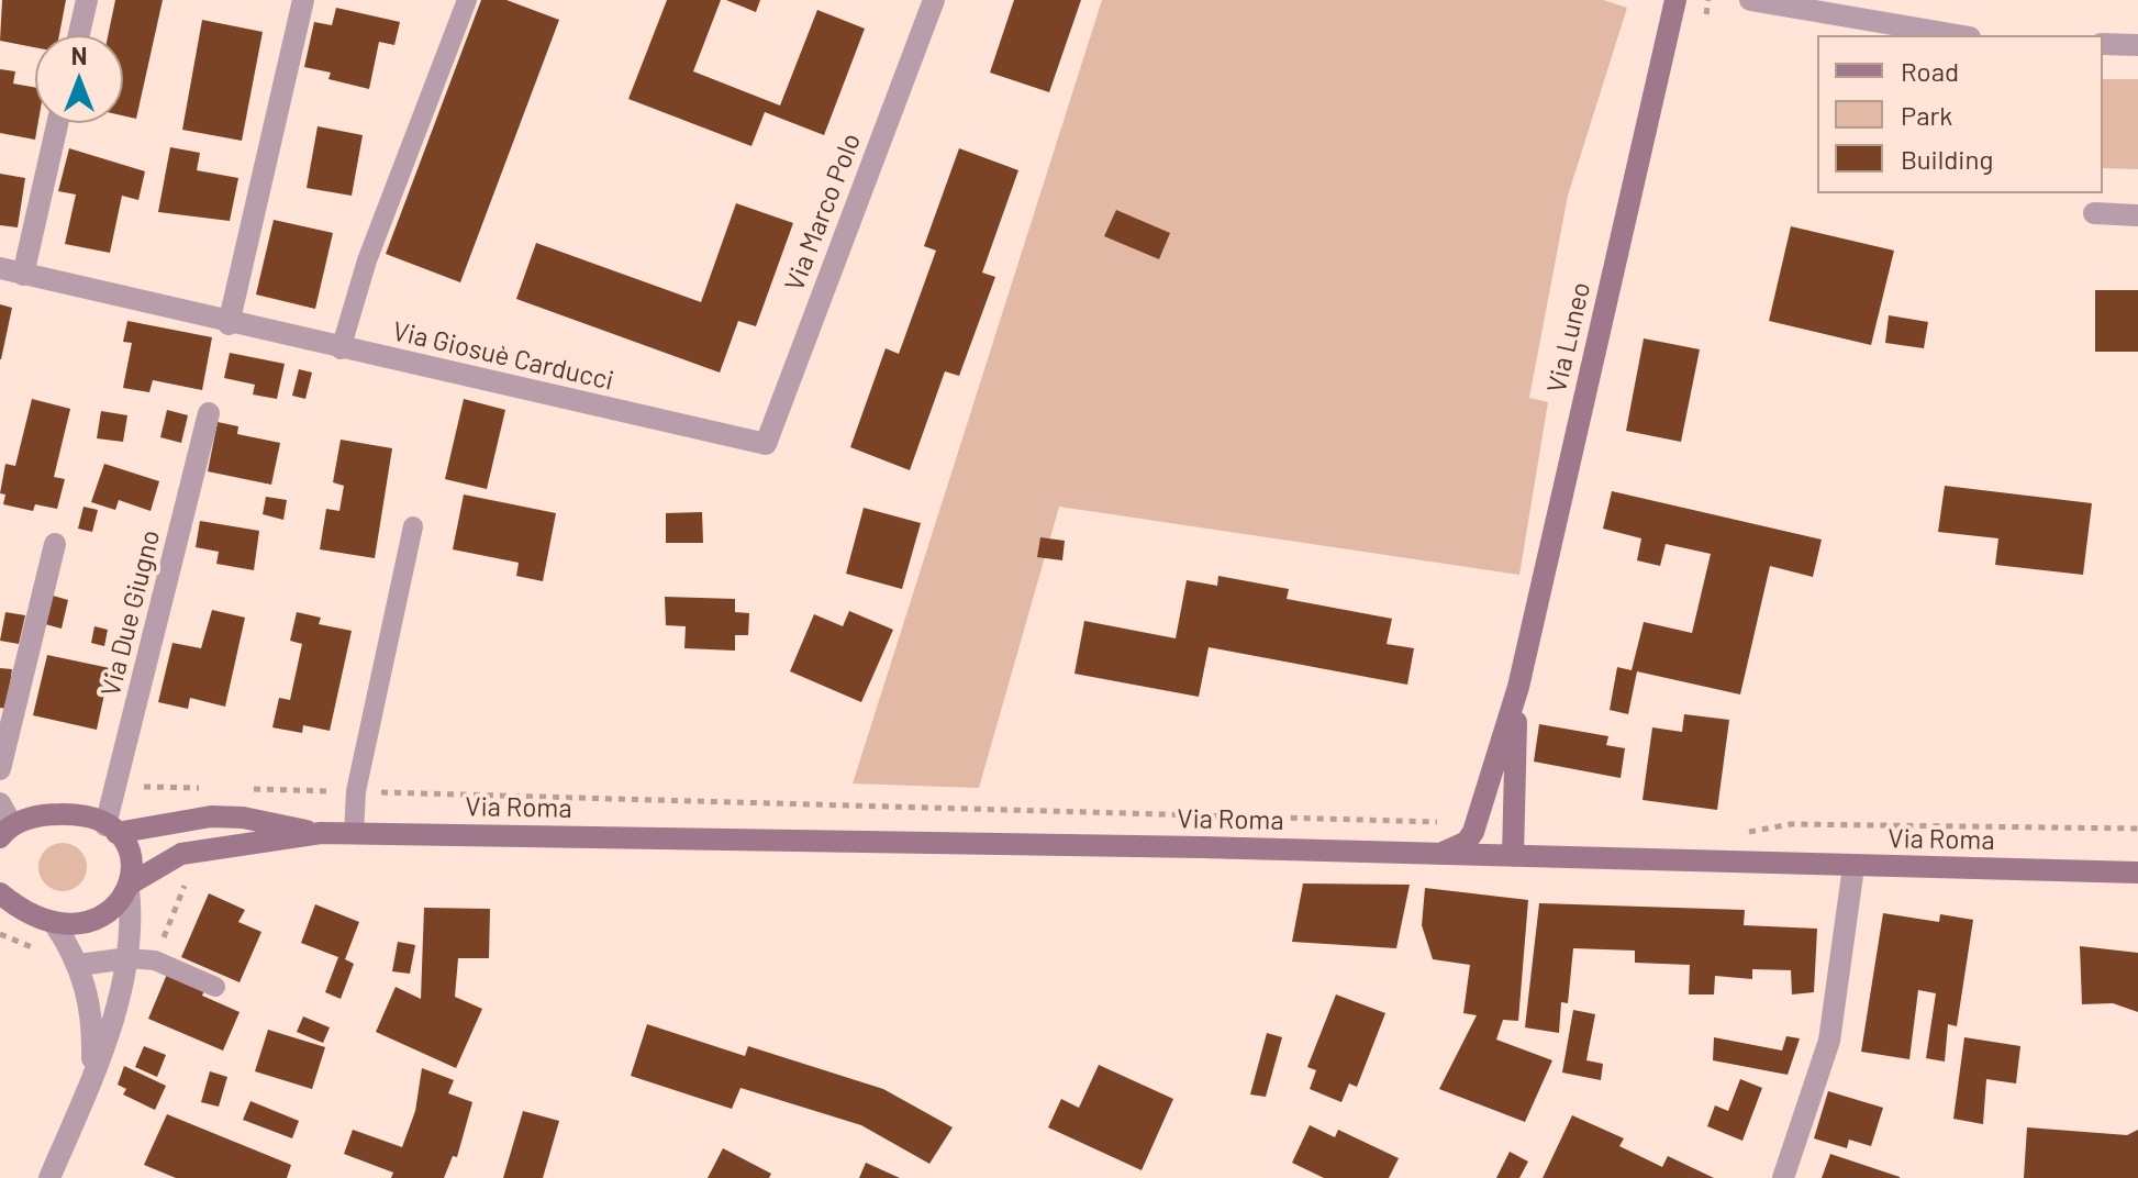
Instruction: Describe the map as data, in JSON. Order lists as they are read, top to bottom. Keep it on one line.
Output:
{"streets":{"street":["Via Marco Polo","Via Luneo","Via Giosuè Carducci","Via Due Giugno","Via Roma"]},"crossings":[["Via Marco Polo","Via Giosuè Carducci"],["Via Luneo","Via Roma"],["Via Due Giugno","Via Roma"]],"legend":["Road","Park","Building"],"north":"top"}
